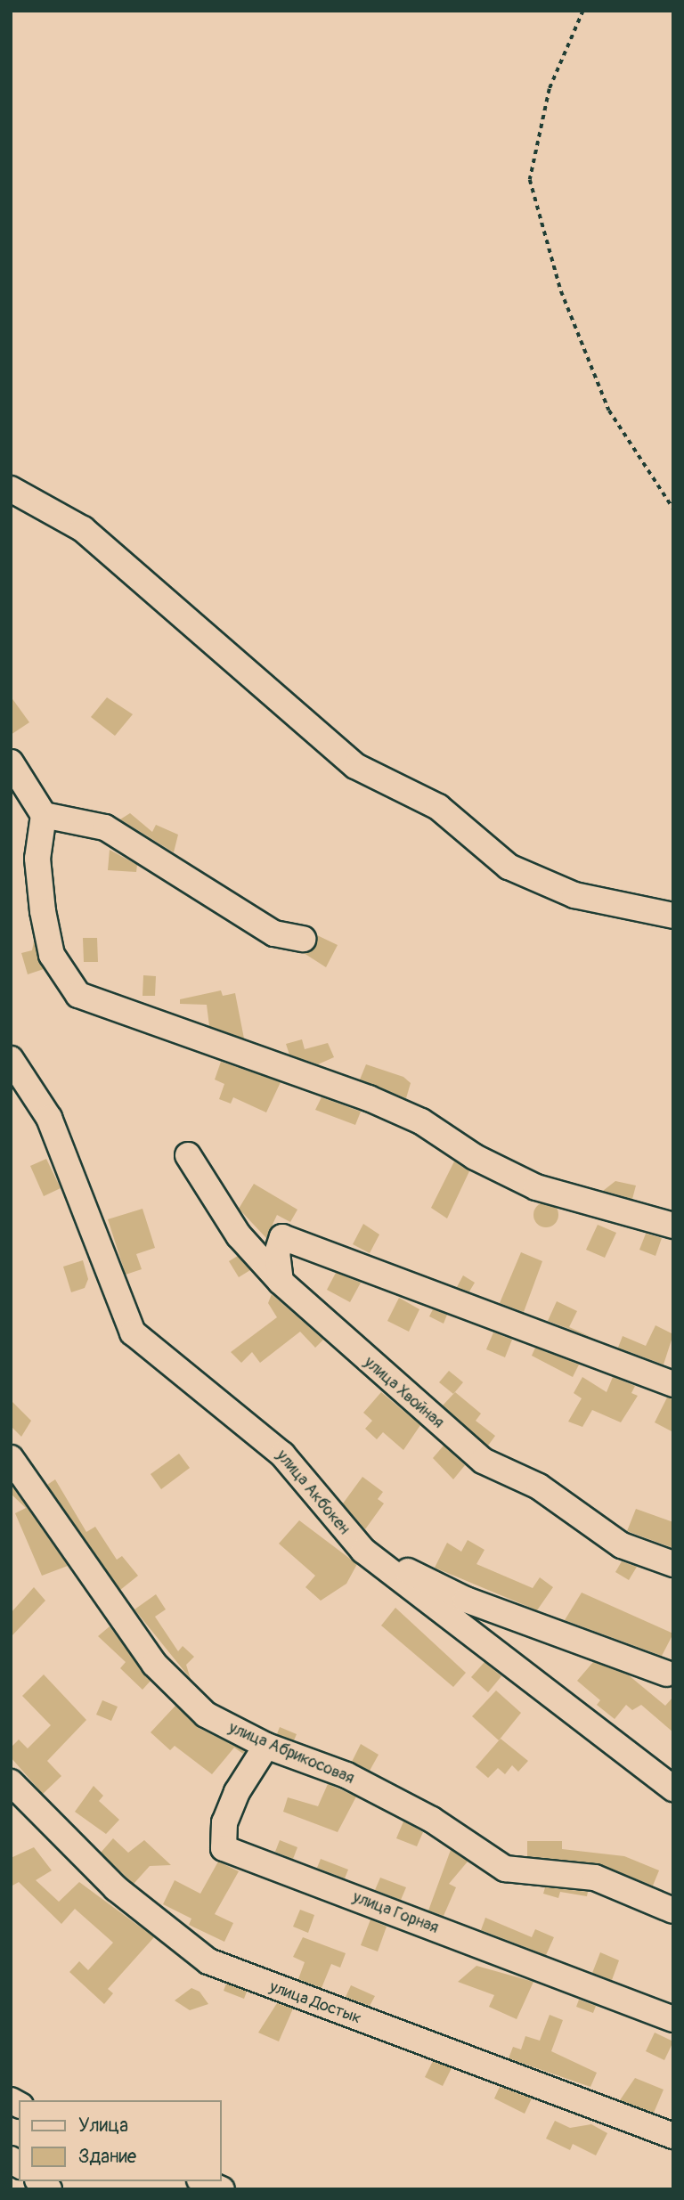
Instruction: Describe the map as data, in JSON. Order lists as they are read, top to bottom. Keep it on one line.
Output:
{"streets":{"street":["улица Хвойная","улица Акбокен","улица Абрикосовая","улица Горная","улица Достык"]},"crossings":[["улица Абрикосовая","улица Горная"]],"legend":["Улица","Здание"]}
